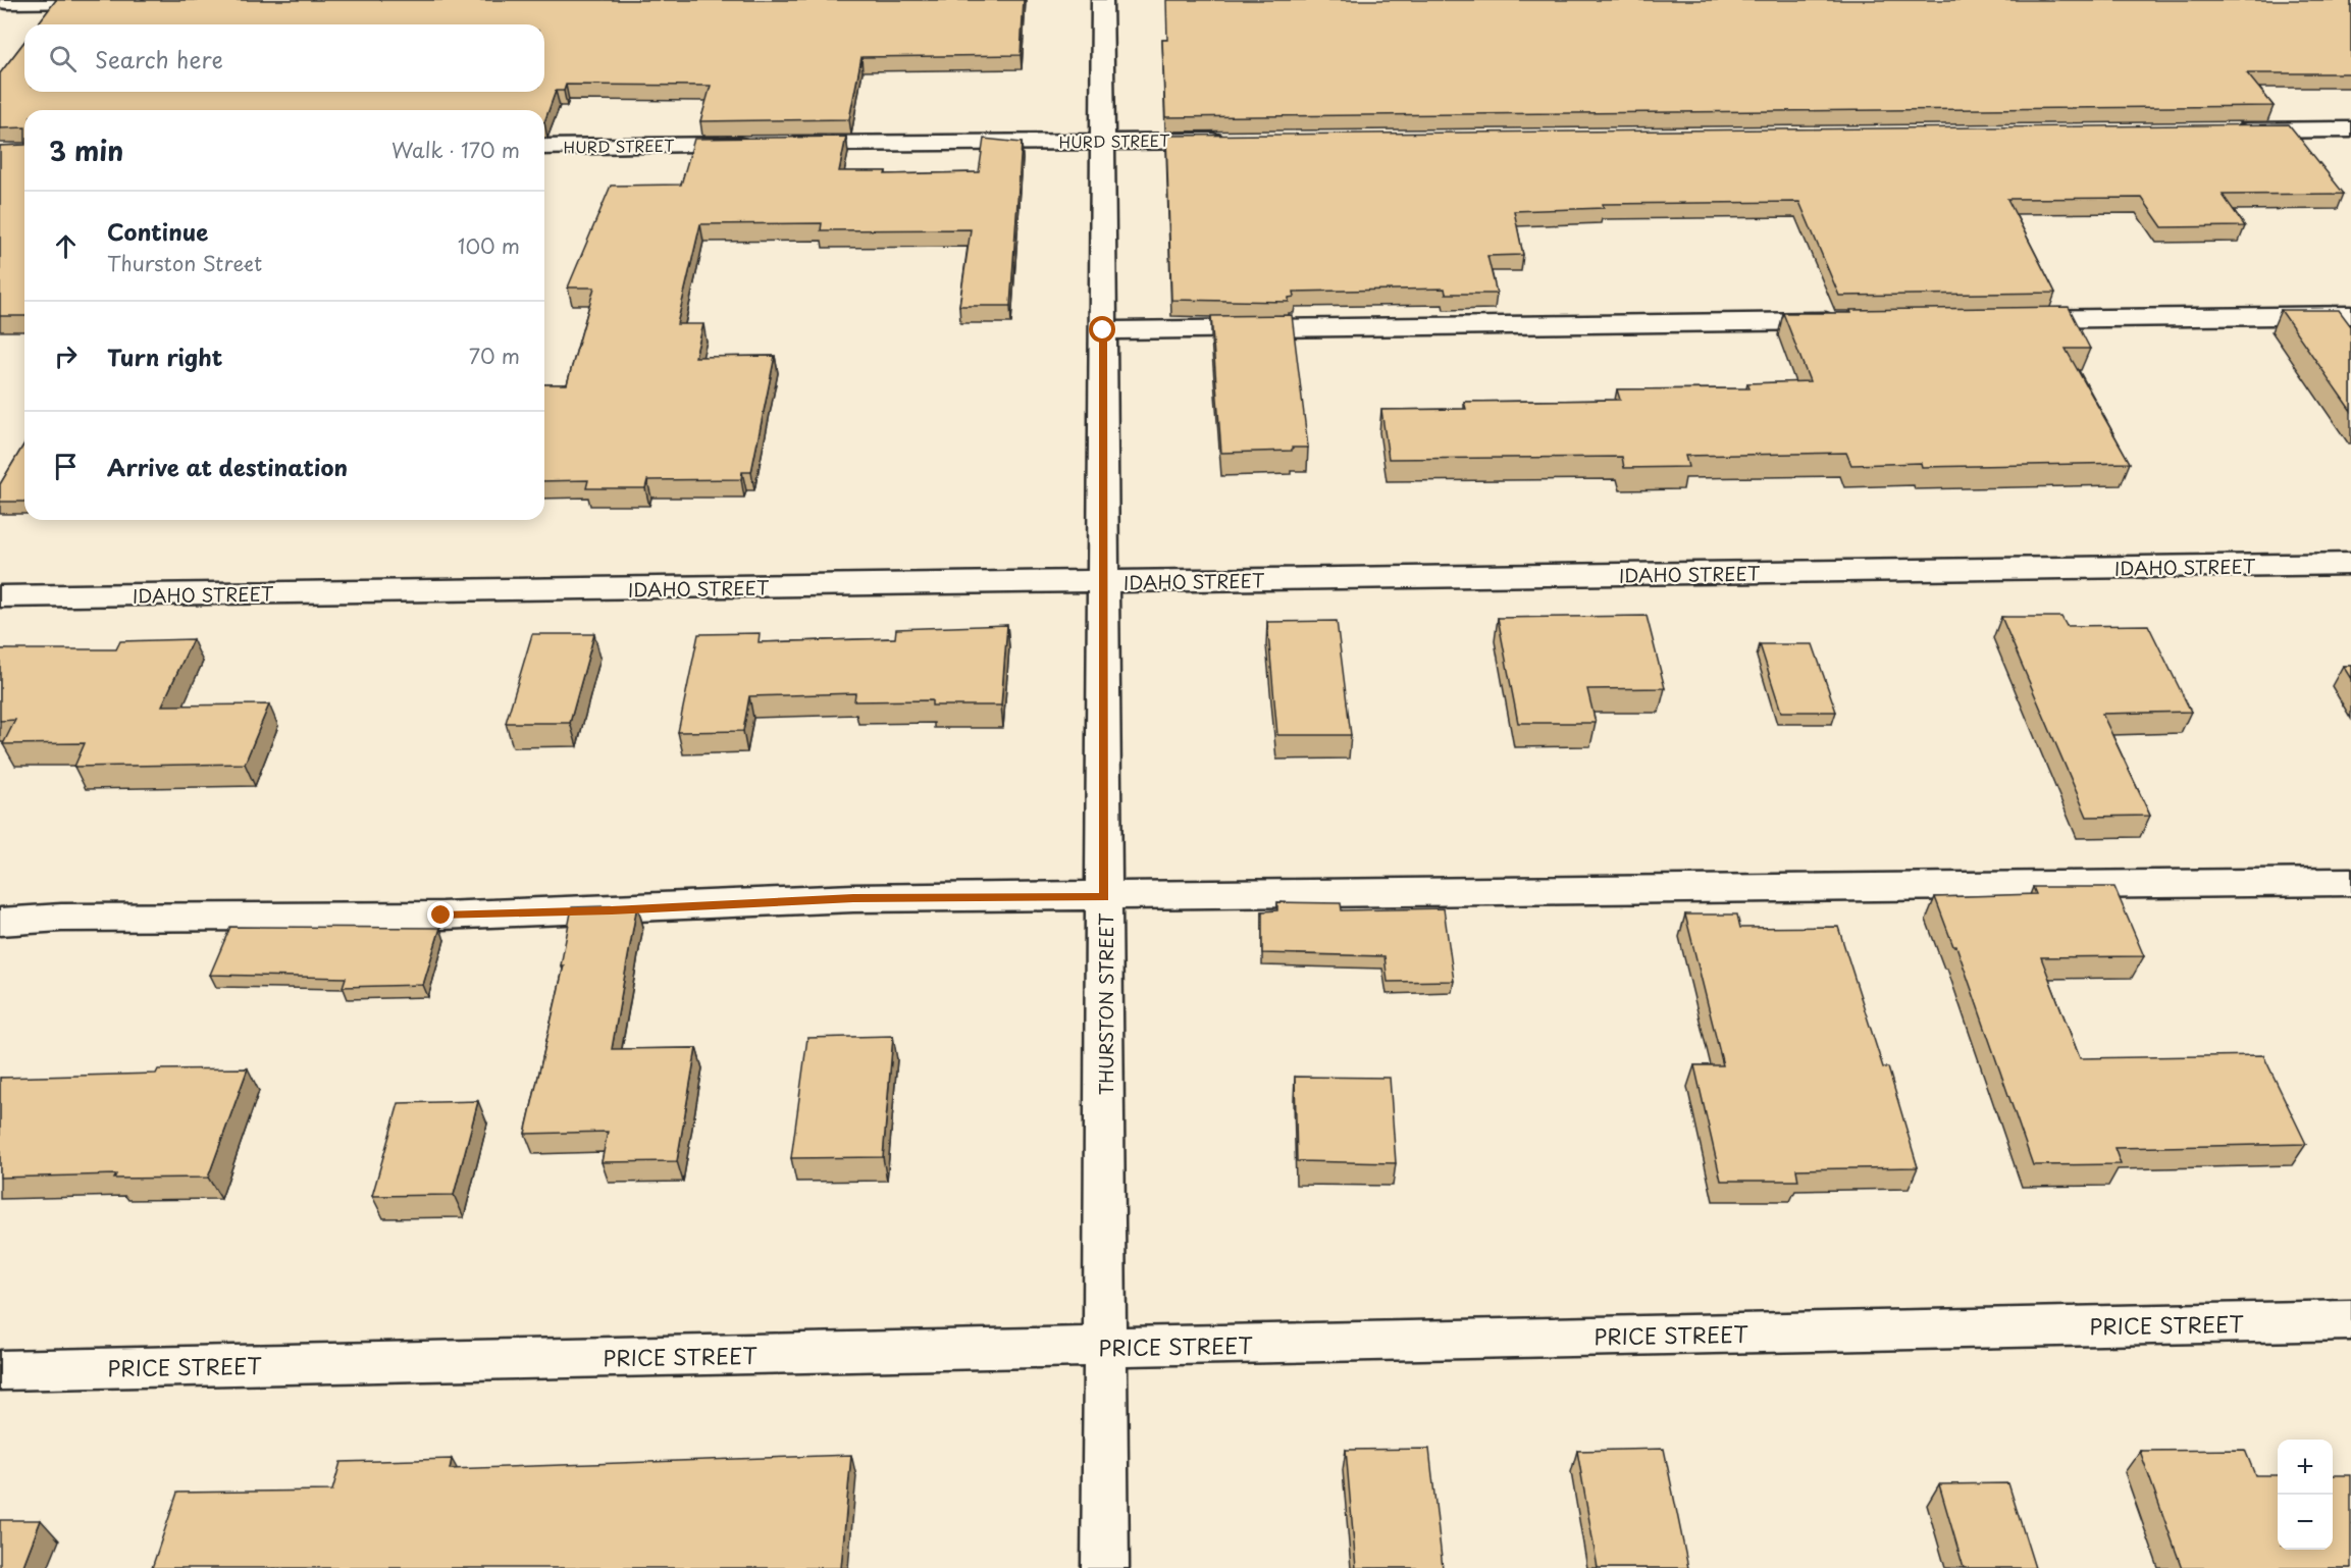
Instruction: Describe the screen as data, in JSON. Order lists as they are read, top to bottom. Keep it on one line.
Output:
{"streets":{"street":["HURD STREET","IDAHO STREET","THURSTON STREET","PRICE STREET"]},"crossings":[["HURD STREET","THURSTON STREET"],["IDAHO STREET","THURSTON STREET"],["THURSTON STREET","PRICE STREET"]],"page":{"search":"Search here","heading":["3 min","Walk · 170 m"],"list":[["Continue","Thurston Street","100 m"],["Turn right","70 m"],"Arrive at destination"],"map_buttons":["+","−"]}}
